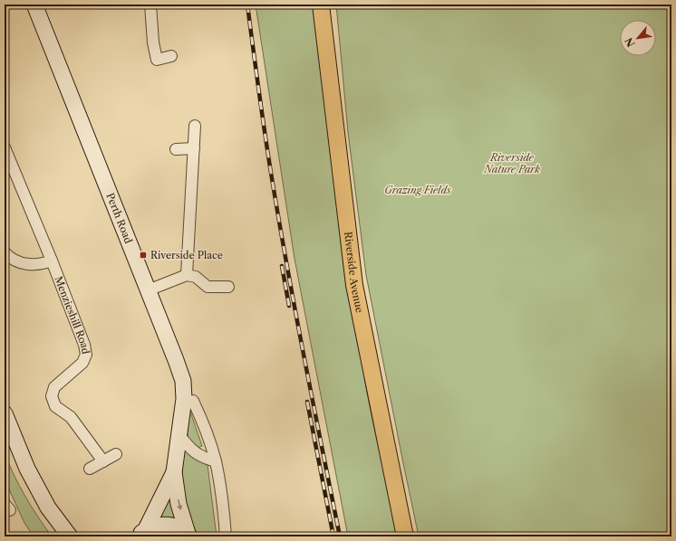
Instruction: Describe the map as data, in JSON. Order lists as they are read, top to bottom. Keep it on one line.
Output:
{"streets":{"main road":["Riverside Avenue"],"street":["Perth Road","Menzieshill Road"]},"parks":["Riverside Nature Park","Grazing Fields"],"places":{"transit":["Riverside Place"]},"north":"bottom left"}
